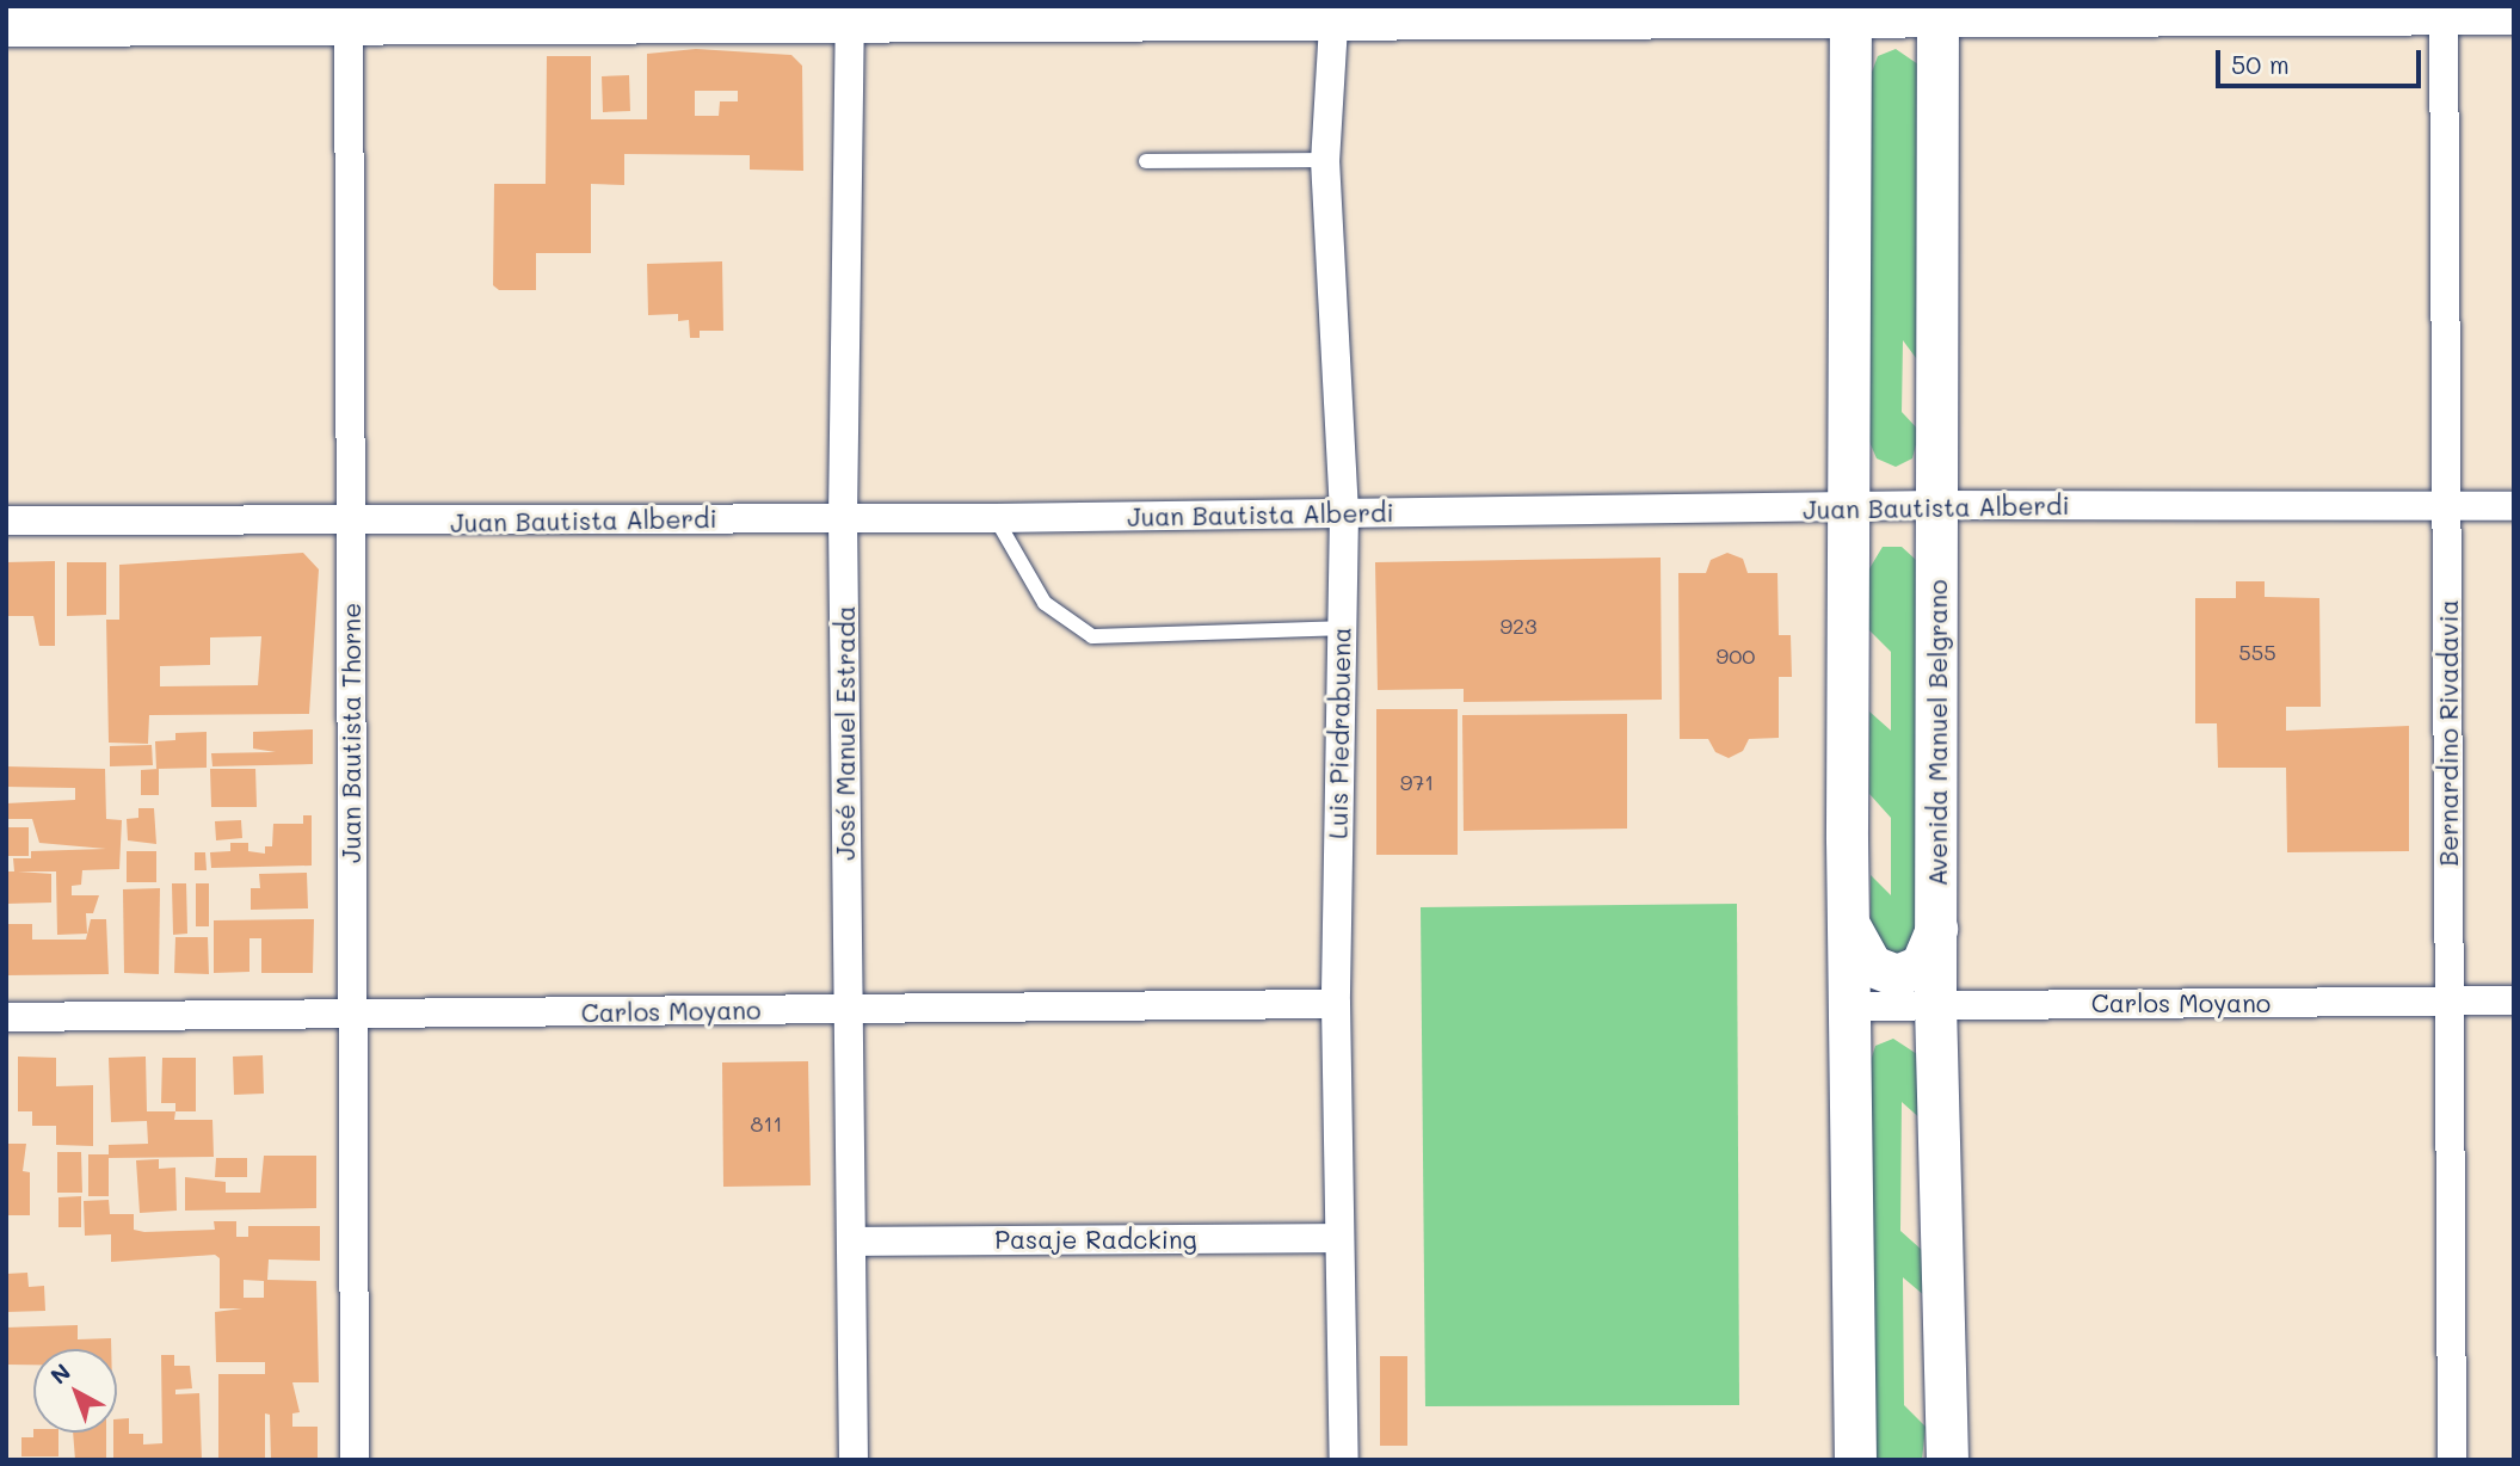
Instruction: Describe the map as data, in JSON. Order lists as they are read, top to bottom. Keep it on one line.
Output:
{"streets":{"main road":["Avenida Manuel Belgrano"],"street":["Juan Bautista Alberdi","Juan Bautista Thorne","José Manuel Estrada","Luis Piedrabuena","Bernardino Rivadavia","Carlos Moyano","Pasaje Radcking"]},"crossings":[["Juan Bautista Alberdi","Juan Bautista Thorne"],["Juan Bautista Alberdi","José Manuel Estrada"],["Juan Bautista Alberdi","Luis Piedrabuena"],["Juan Bautista Alberdi","Avenida Manuel Belgrano"],["Juan Bautista Alberdi","Bernardino Rivadavia"],["Juan Bautista Thorne","Carlos Moyano"],["José Manuel Estrada","Carlos Moyano"],["José Manuel Estrada","Pasaje Radcking"],["Luis Piedrabuena","Carlos Moyano"],["Luis Piedrabuena","Pasaje Radcking"],["Avenida Manuel Belgrano","Carlos Moyano"],["Bernardino Rivadavia","Carlos Moyano"]],"house_numbers":["923","555","900","971","811"],"scale_bar":"50 m","north":"top left"}
